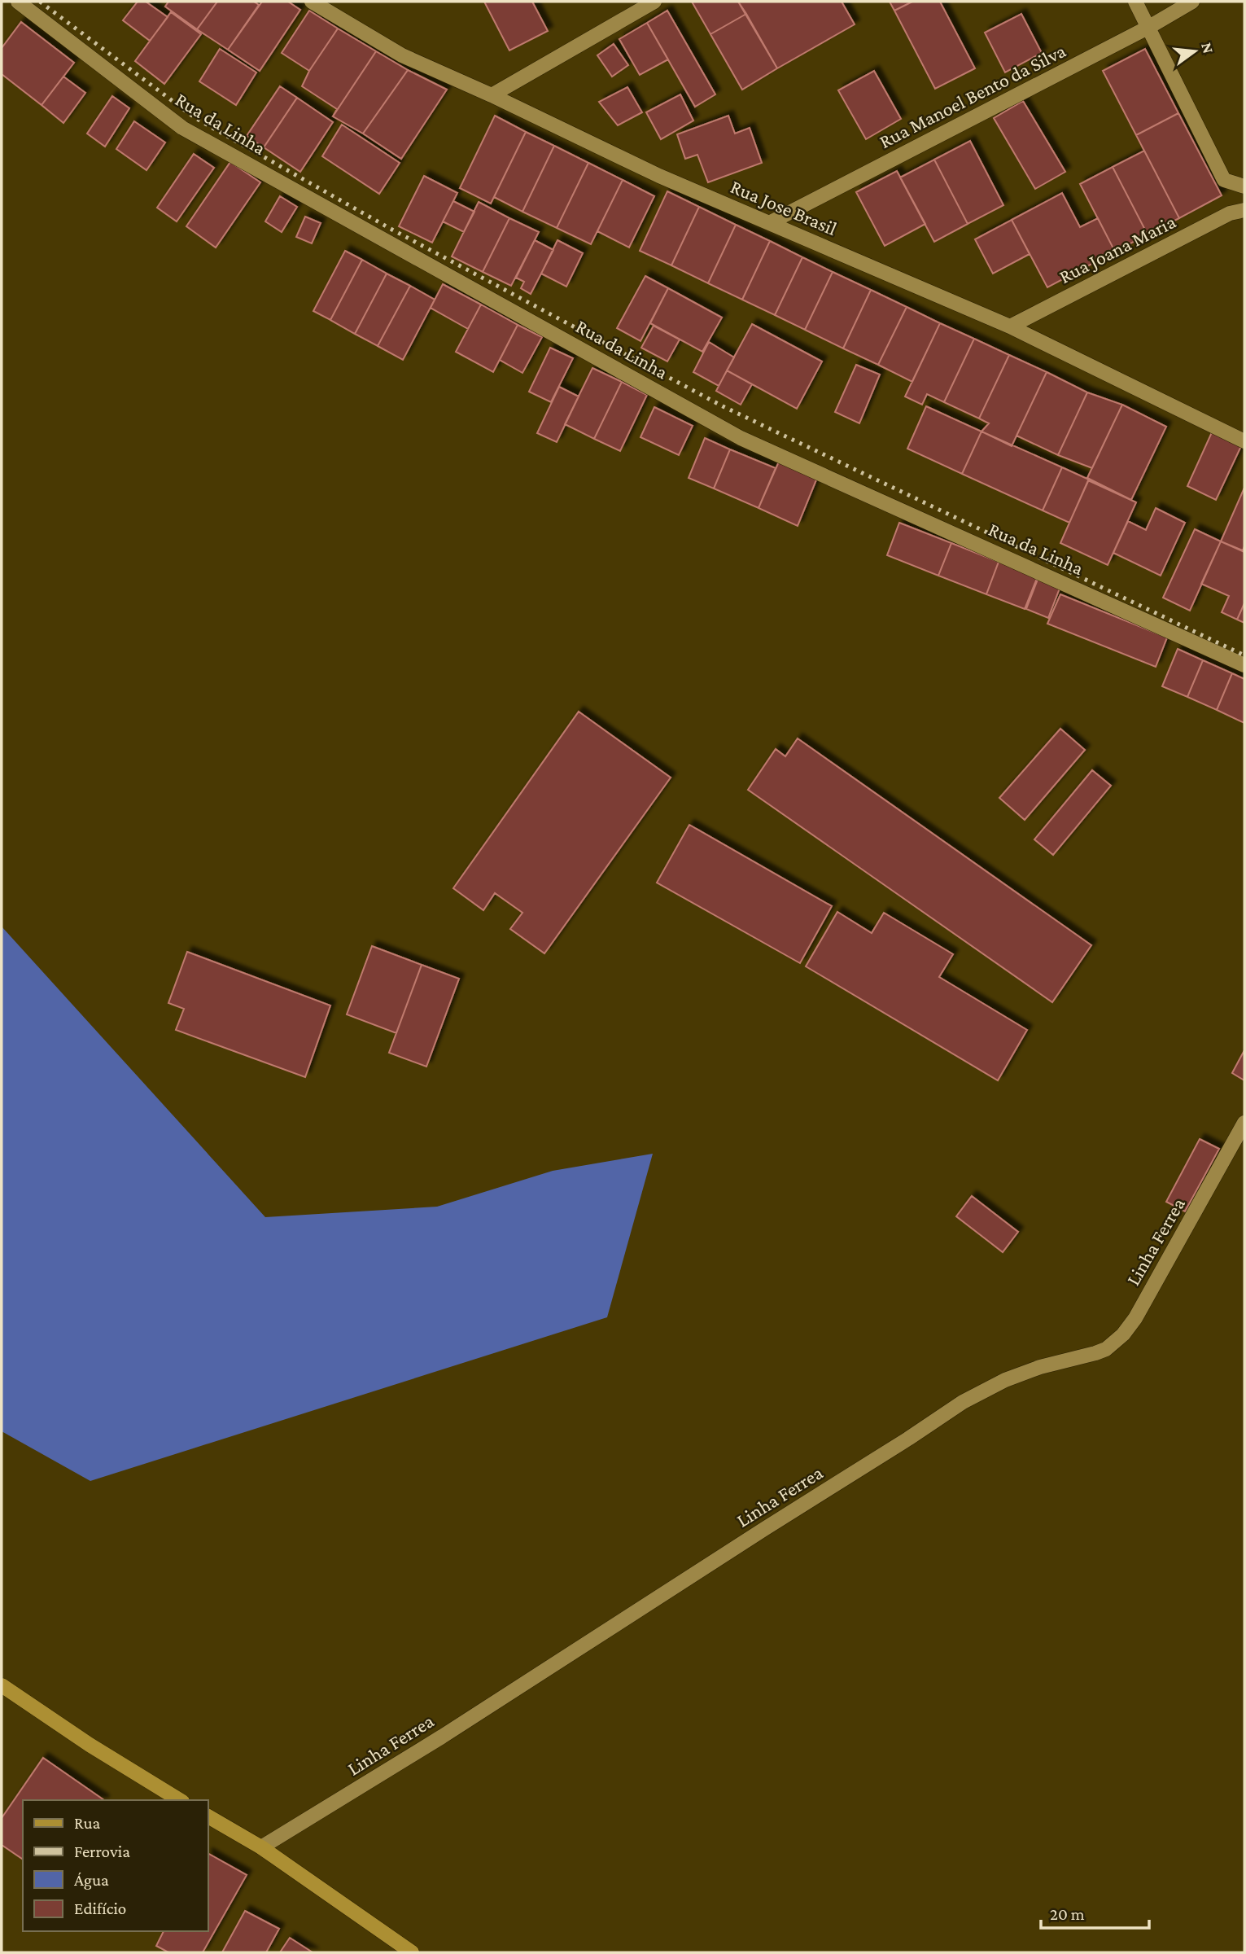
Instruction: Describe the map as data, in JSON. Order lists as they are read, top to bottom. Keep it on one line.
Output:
{"streets":{"street":["Rua Manoel Bento da Silva","Rua da Linha","Rua Jose Brasil","Rua Joana Maria","Linha Ferrea"]},"crossings":[["Rua Manoel Bento da Silva","Rua Jose Brasil"],["Rua Jose Brasil","Rua Joana Maria"]],"legend":["Rua","Ferrovia","Água","Edifício"],"scale_bar":"20 m","north":"right"}
